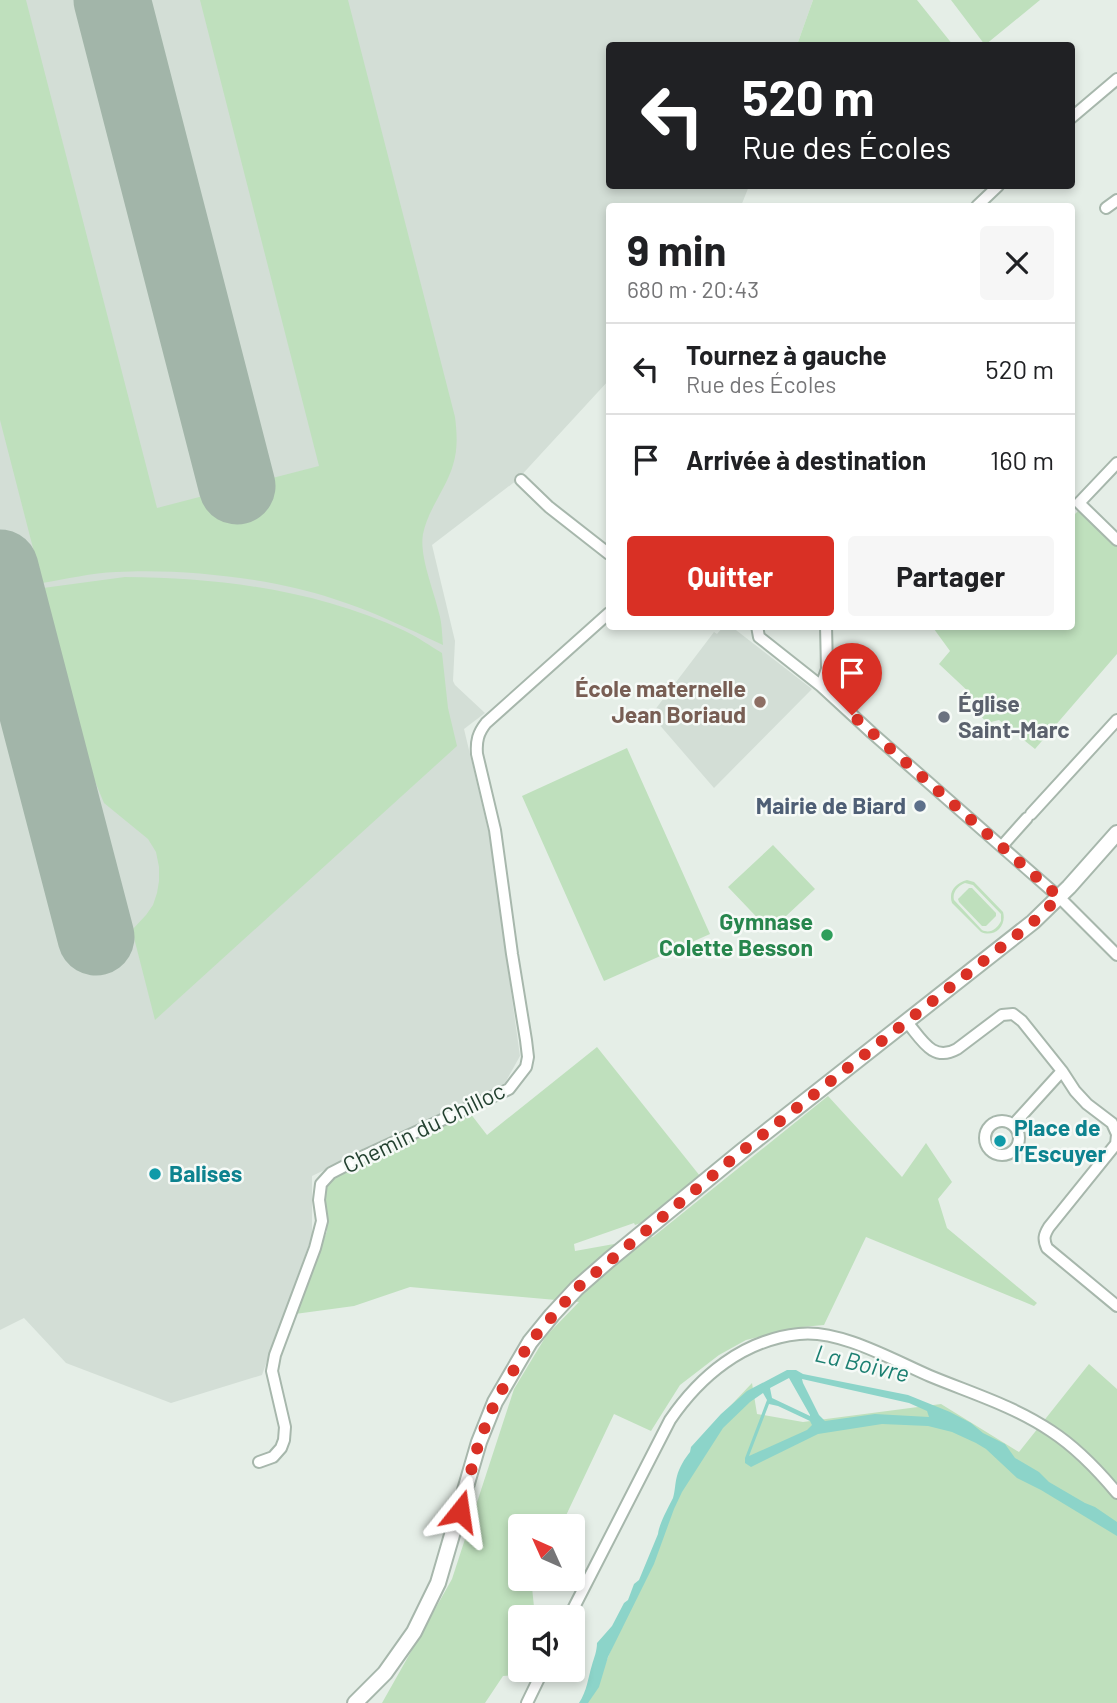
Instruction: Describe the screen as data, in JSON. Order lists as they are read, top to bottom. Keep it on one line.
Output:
{"streets":{"street":["Chemin du Chilloc"]},"water":["La Boivre"],"places":["École maternelle Jean Boriaud","Église Saint-Marc","Mairie de Biard","Gymnase Colette Besson","Place de l’Escuyer","Balises"],"north":"top left","page":{"turn":["520 m","Rue des Écoles"],"heading":["9 min","680 m · 20:43"],"list":[{"name":"Tournez à gauche","note":"Rue des Écoles","value":"520 m"},{"name":"Arrivée à destination","value":"160 m"}],"buttons":["Quitter","Partager"]}}
